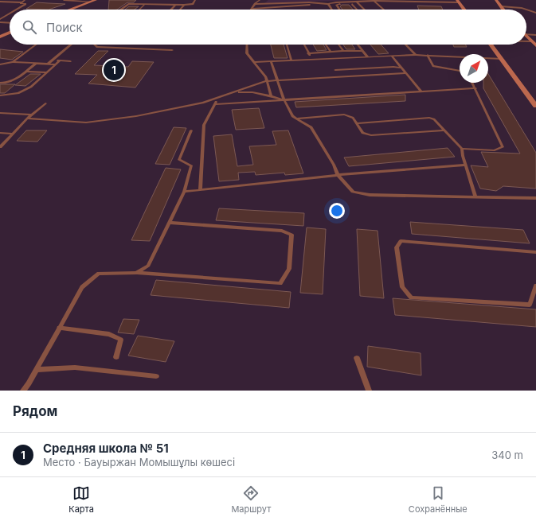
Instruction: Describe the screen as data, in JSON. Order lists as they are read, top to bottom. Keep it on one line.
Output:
{"north":"top right","page":{"search":"Поиск","pins":"1","heading":"Рядом","list":[{"mark":"1","name":"Средняя школа № 51","note":"Место · Бауыржан Момышұлы көшесі","value":"340 m"}],"nav":["Карта","Маршрут","Сохранённые"]}}
